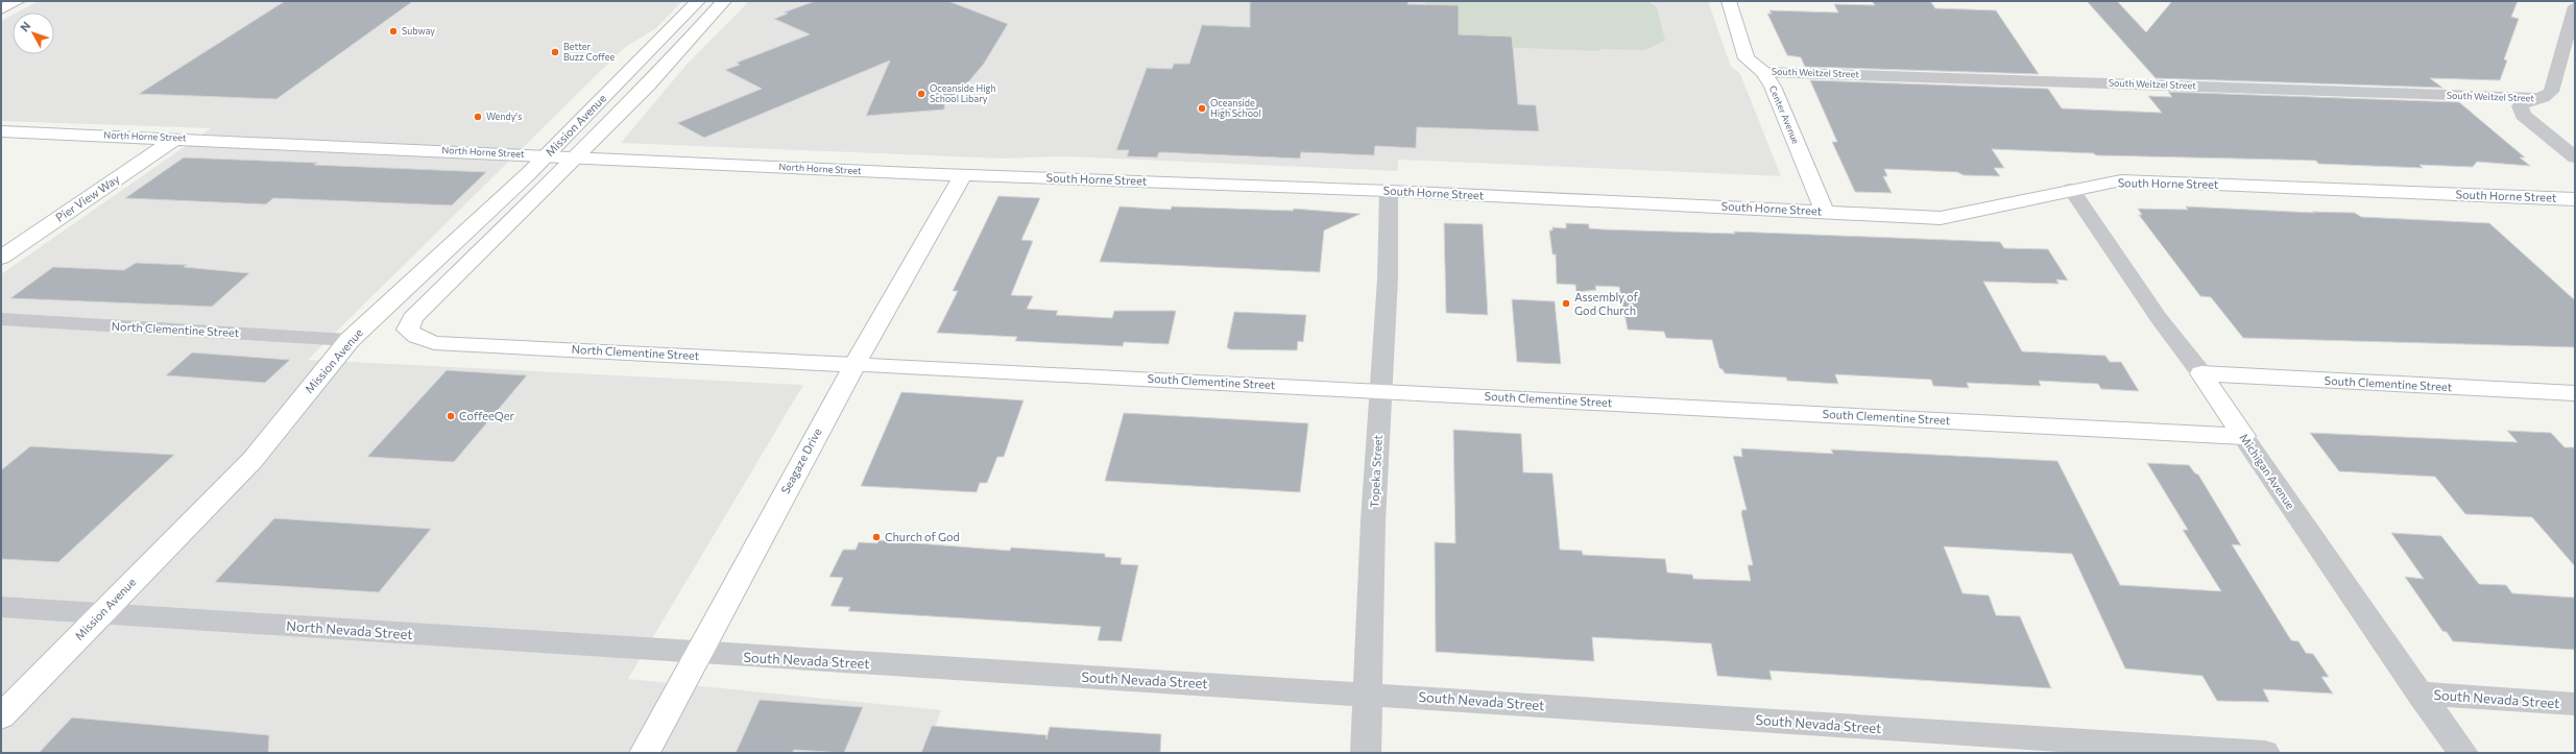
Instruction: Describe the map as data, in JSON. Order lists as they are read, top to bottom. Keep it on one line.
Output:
{"streets":{"street":["South Weitzel Street","Center Avenue","Mission Avenue","North Horne Street","South Horne Street","Pier View Way","North Clementine Street","South Clementine Street","Seagaze Drive","Topeka Street","Michigan Avenue","North Nevada Street","South Nevada Street"]},"crossings":[["South Weitzel Street","Center Avenue"],["Center Avenue","South Horne Street"],["Mission Avenue","North Horne Street"],["Mission Avenue","North Clementine Street"],["Mission Avenue","North Nevada Street"],["North Horne Street","South Horne Street"],["North Horne Street","Pier View Way"],["North Horne Street","Seagaze Drive"],["South Horne Street","Seagaze Drive"],["South Horne Street","Topeka Street"],["South Horne Street","Michigan Avenue"],["North Clementine Street","South Clementine Street"],["North Clementine Street","Seagaze Drive"],["South Clementine Street","Seagaze Drive"],["South Clementine Street","Topeka Street"],["South Clementine Street","Michigan Avenue"],["Seagaze Drive","North Nevada Street"],["Seagaze Drive","South Nevada Street"],["Topeka Street","South Nevada Street"],["Michigan Avenue","South Nevada Street"],["North Nevada Street","South Nevada Street"]],"places":["Subway","Better Buzz Coffee","Oceanside High School Libary","Oceanside High School","Wendy's","Assembly of God Church","CoffeeQer","Church of God"],"north":"top left"}
